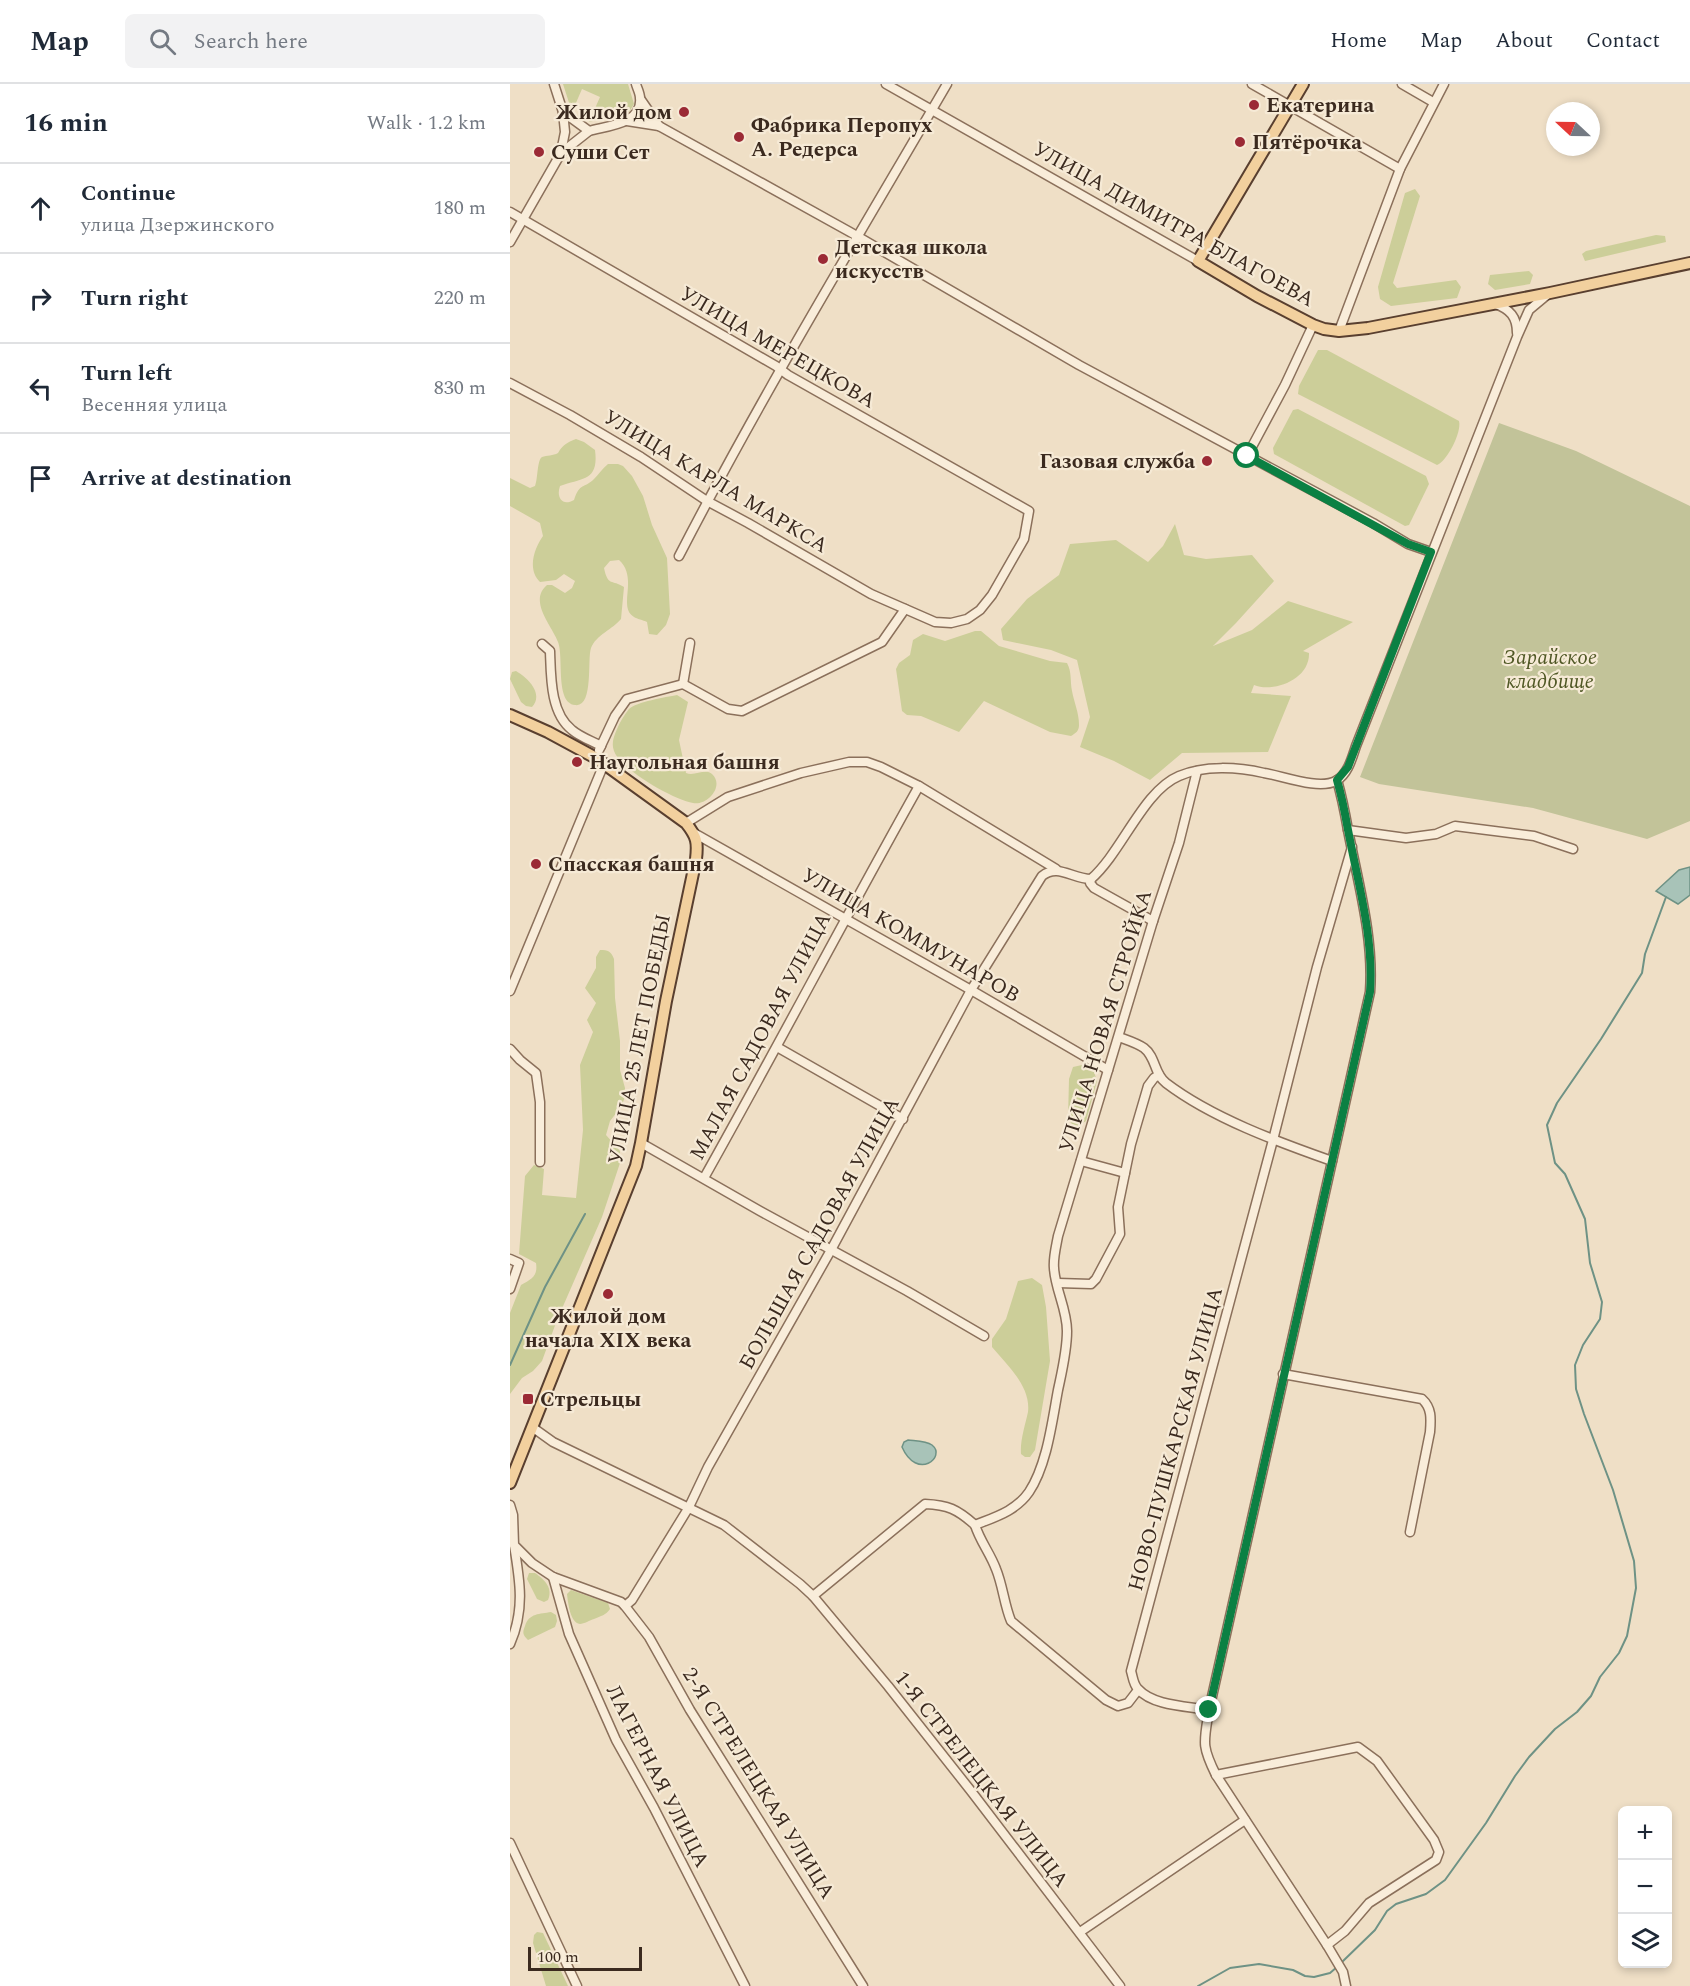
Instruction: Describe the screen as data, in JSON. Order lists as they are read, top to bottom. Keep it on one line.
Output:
{"streets":{"main road":["УЛИЦА ДИМИТРА БЛАГОЕВА","УЛИЦА 25 ЛЕТ ПОБЕДЫ"],"street":["УЛИЦА МЕРЕЦКОВА","УЛИЦА КАРЛА МАРКСА","УЛИЦА КОММУНАРОВ","УЛИЦА НОВАЯ СТРОЙКА","МАЛАЯ САДОВАЯ УЛИЦА","БОЛЬШАЯ САДОВАЯ УЛИЦА","НОВО-ПУШКАРСКАЯ УЛИЦА","ЛАГЕРНАЯ УЛИЦА","1-Я СТРЕЛЕЦКАЯ УЛИЦА","2-Я СТРЕЛЕЦКАЯ УЛИЦА"]},"crossings":[["УЛИЦА МЕРЕЦКОВА","УЛИЦА КАРЛА МАРКСА"],["УЛИЦА КОММУНАРОВ","УЛИЦА НОВАЯ СТРОЙКА"],["УЛИЦА КОММУНАРОВ","МАЛАЯ САДОВАЯ УЛИЦА"],["УЛИЦА КОММУНАРОВ","УЛИЦА 25 ЛЕТ ПОБЕДЫ"],["УЛИЦА КОММУНАРОВ","БОЛЬШАЯ САДОВАЯ УЛИЦА"],["УЛИЦА 25 ЛЕТ ПОБЕДЫ","1-Я СТРЕЛЕЦКАЯ УЛИЦА"],["БОЛЬШАЯ САДОВАЯ УЛИЦА","1-Я СТРЕЛЕЦКАЯ УЛИЦА"],["БОЛЬШАЯ САДОВАЯ УЛИЦА","2-Я СТРЕЛЕЦКАЯ УЛИЦА"]],"parks":["Зарайское кладбище"],"places":{"other":["Екатерина","Жилой дом","Фабрика Перопух А. Редерса","Пятёрочка","Суши Сет","Детская школа искусств","Газовая служба","Наугольная башня","Спасская башня","Жилой дом начала XIX века"],"transit":["Стрельцы"]},"scale_bar":"100 m","north":"left","page":{"header":"Map","search":"Search here","nav":["Home","Map","About","Contact"],"heading":["16 min","Walk · 1.2 km"],"list":[["Continue","улица Дзержинского","180 m"],["Turn right","220 m"],["Turn left","Весенняя улица","830 m"],"Arrive at destination"],"map_buttons":["+","−"],"scale":"100 m"}}
